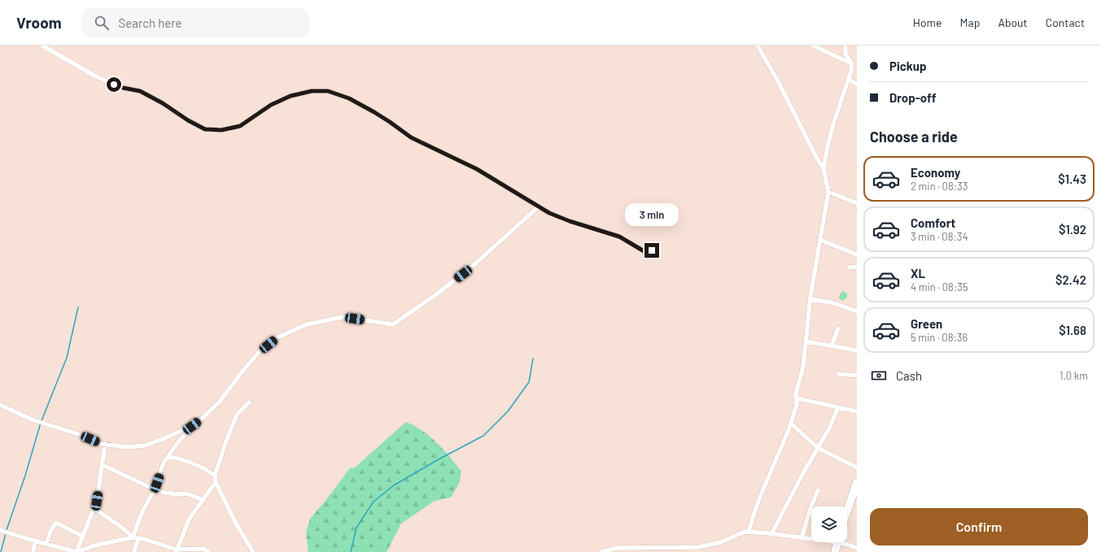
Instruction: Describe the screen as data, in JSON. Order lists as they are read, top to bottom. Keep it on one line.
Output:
{"page":{"header":"Vroom","search":"Search here","nav":["Home","Map","About","Contact"],"banner":["Pickup","Drop-off"],"heading":"Choose a ride","list":[{"name":"Economy","note":"2 min · 08:33","value":"$1.43"},{"name":"Comfort","note":"3 min · 08:34","value":"$1.92"},{"name":"XL","note":"4 min · 08:35","value":"$2.42"},{"name":"Green","note":"5 min · 08:36","value":"$1.68"}],"bubble":"3 min","pay":["Cash","1.0 km"],"buttons":"Confirm"}}
